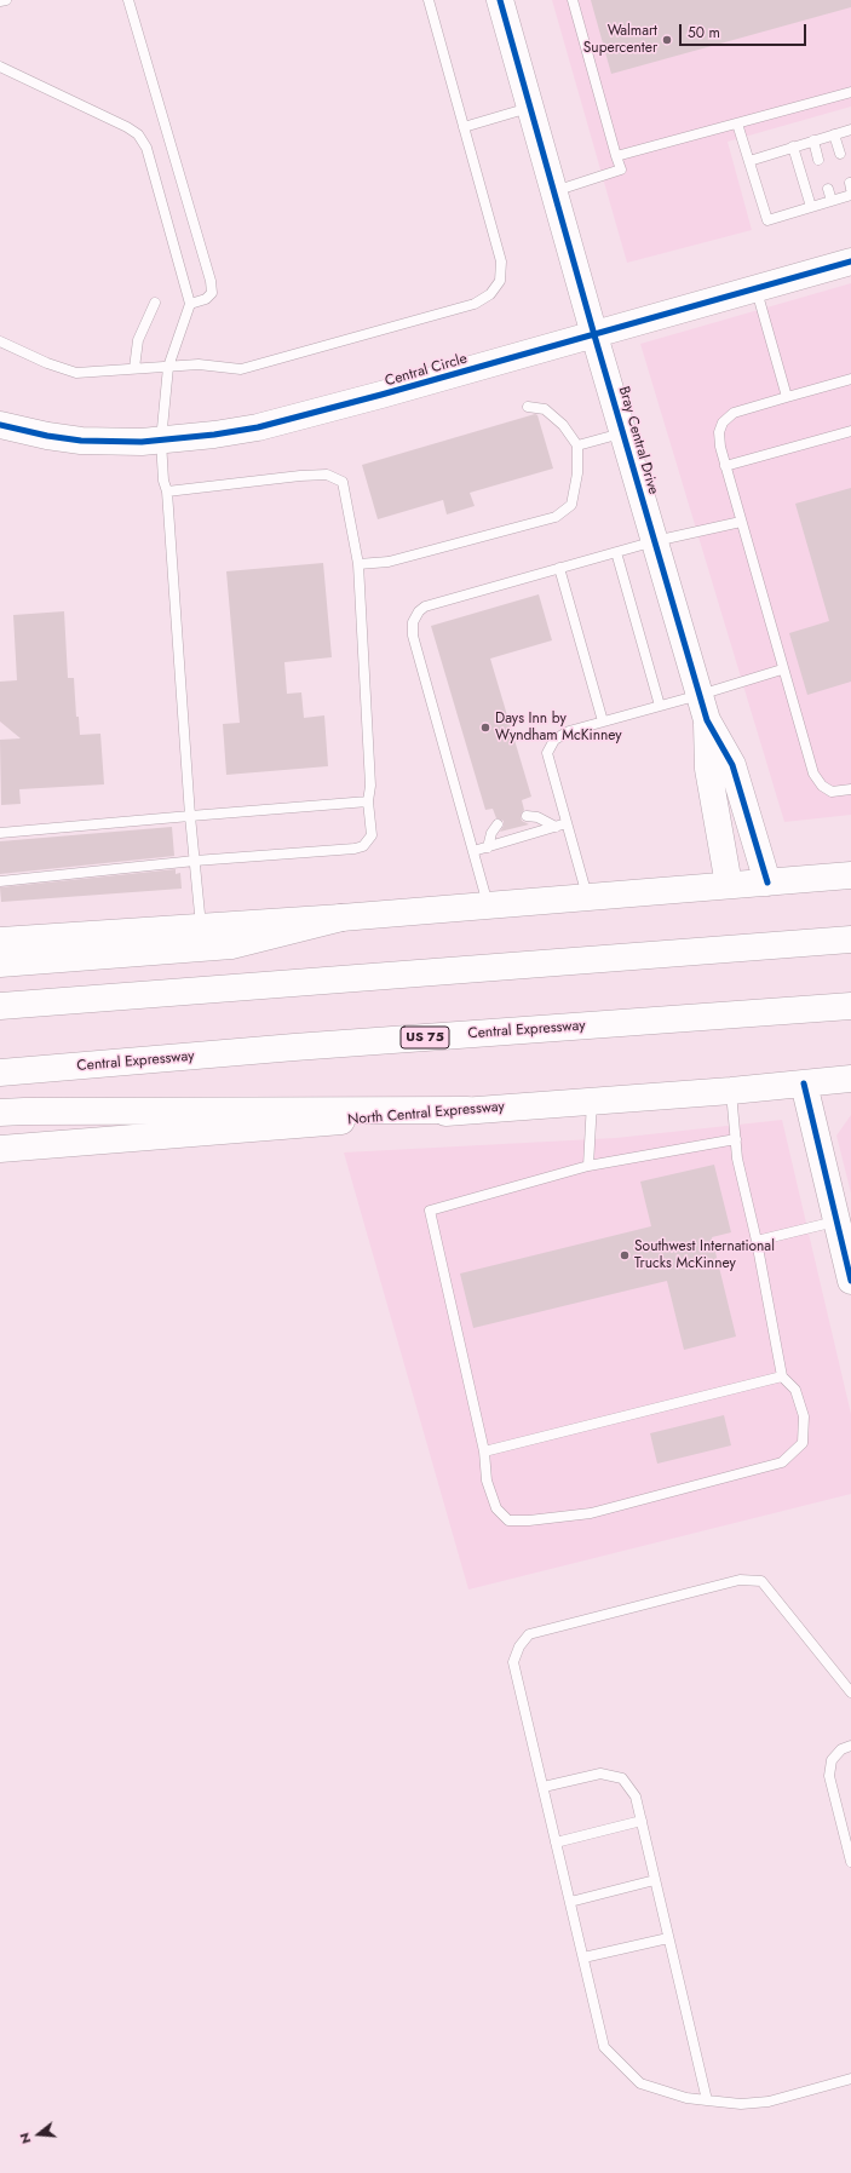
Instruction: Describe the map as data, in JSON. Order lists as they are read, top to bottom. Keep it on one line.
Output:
{"streets":{"main road":["Central Circle","Bray Central Drive","Central Expressway","US 75","North Central Expressway"]},"crossings":[["Central Circle","Bray Central Drive"]],"places":["Walmart Supercenter","Days Inn by Wyndham McKinney","Southwest International Trucks McKinney"],"scale_bar":"50 m","north":"left"}
